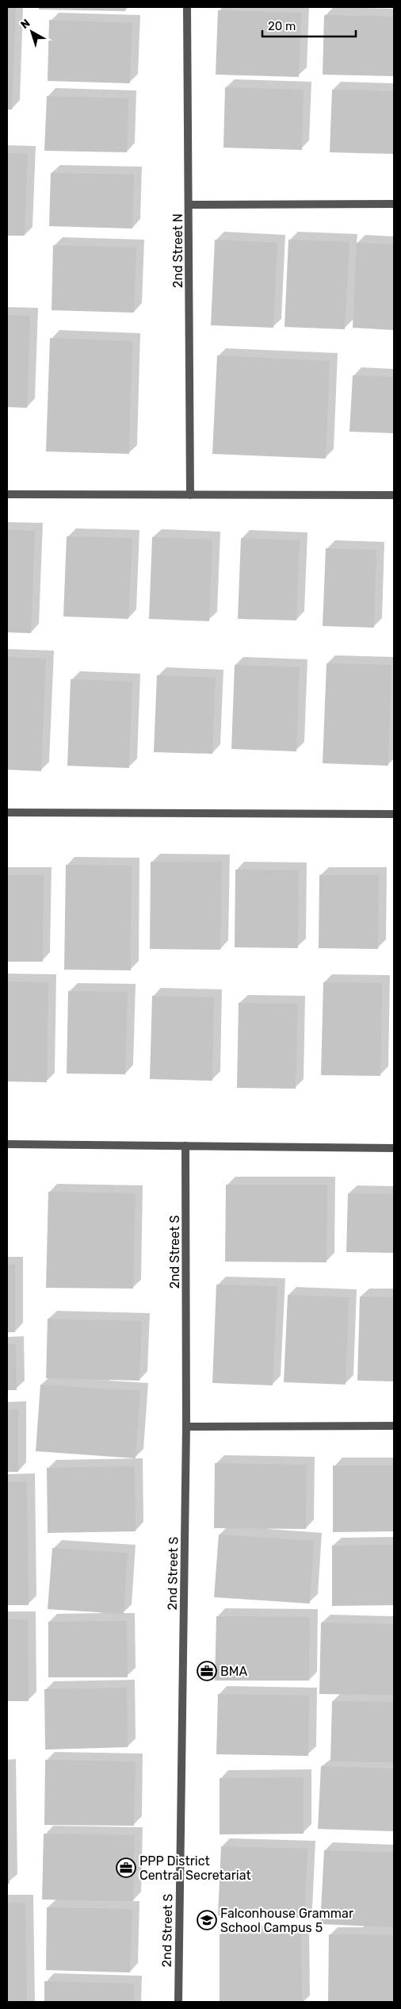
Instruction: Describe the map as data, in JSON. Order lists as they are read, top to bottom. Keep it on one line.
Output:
{"streets":{"street":["2nd Street N","2nd Street S"]},"places":{"office":["BMA","PPP District Central Secretariat"],"school or university":["Falconhouse Grammar School Campus 5"]},"scale_bar":"20 m","north":"top left"}
